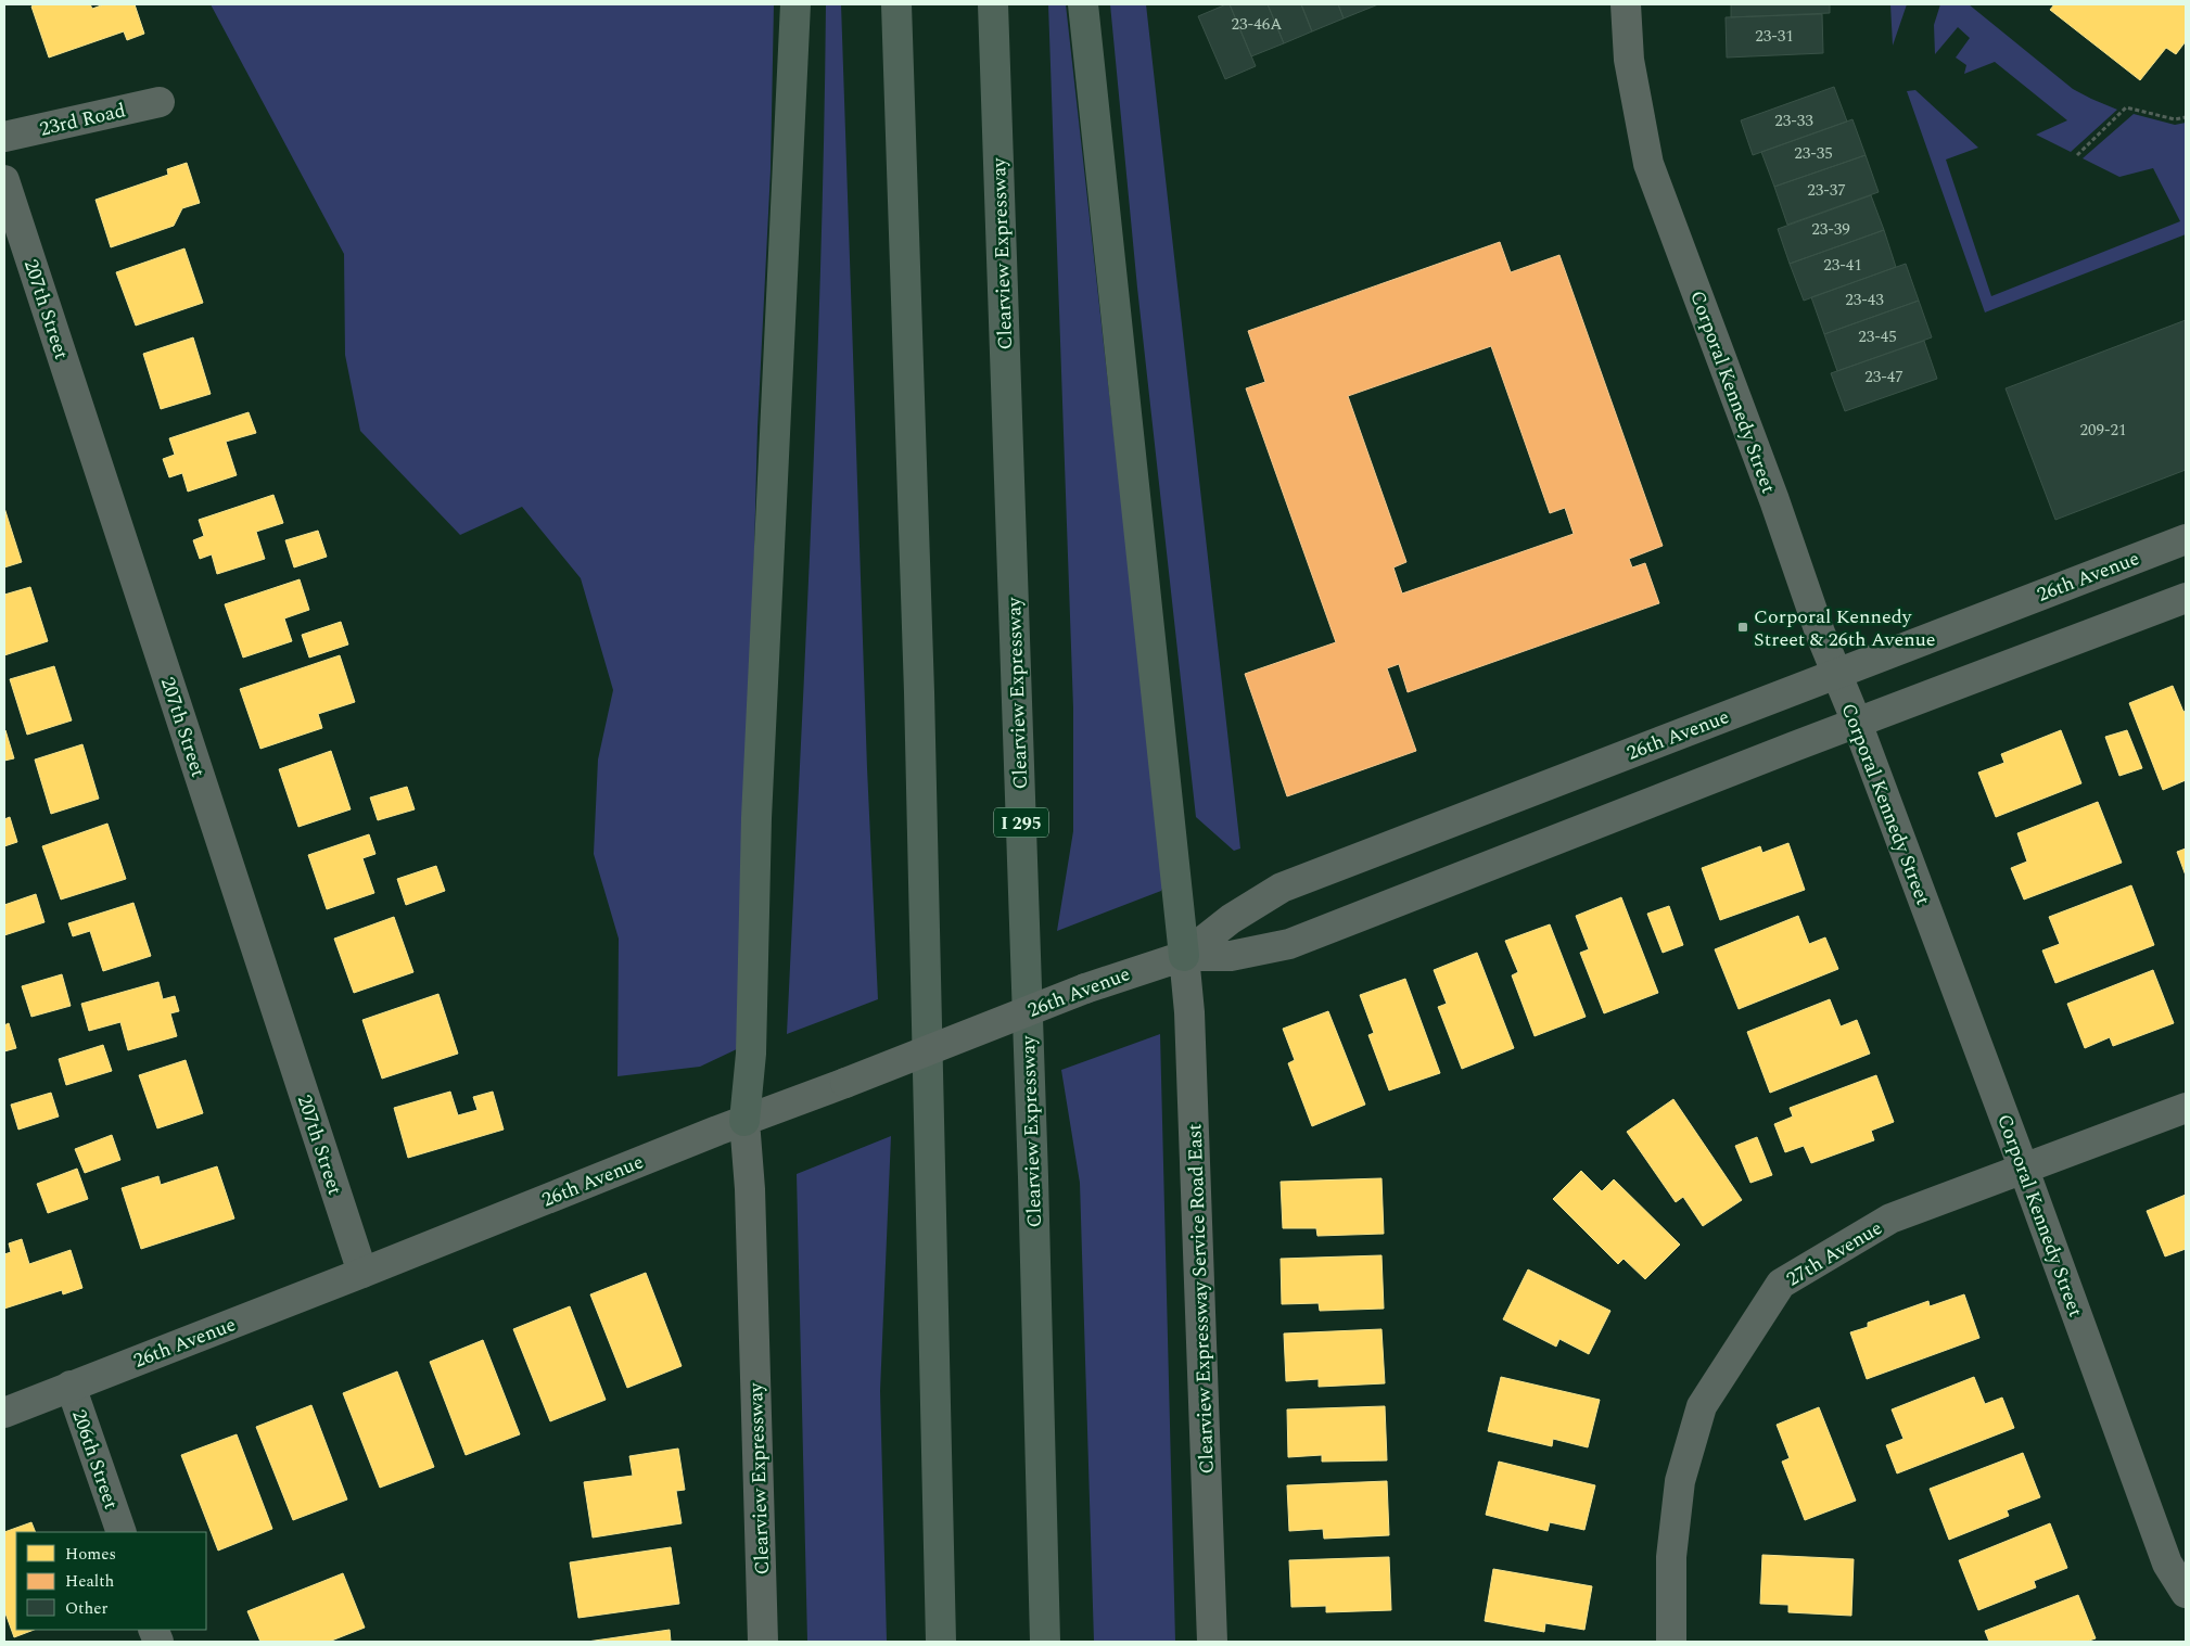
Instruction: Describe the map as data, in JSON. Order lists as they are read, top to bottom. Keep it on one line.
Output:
{"streets":{"highway":["Clearview Expressway","I 295"],"street":["23rd Road","207th Street","Corporal Kennedy Street","26th Avenue","27th Avenue","Clearview Expressway Service Road East","206th Street"]},"crossings":[["Clearview Expressway","26th Avenue"],["207th Street","26th Avenue"],["Corporal Kennedy Street","26th Avenue"],["Corporal Kennedy Street","27th Avenue"],["26th Avenue","Clearview Expressway Service Road East"],["26th Avenue","206th Street"]],"places":{"transit":["Corporal Kennedy Street & 26th Avenue"]},"house_numbers":["23-46A","23-31","23-33","23-35","23-37","23-39","23-41","23-43","23-45","23-47","209-21"],"legend":["Homes","Health","Other"]}
